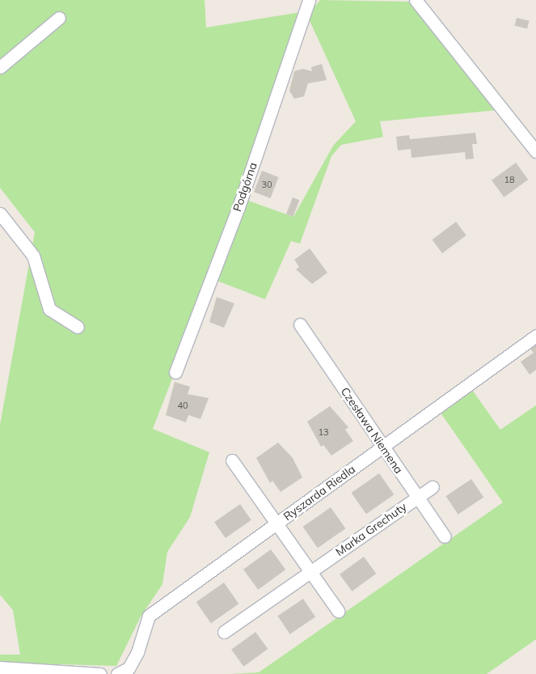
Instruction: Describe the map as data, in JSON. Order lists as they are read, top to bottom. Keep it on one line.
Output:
{"streets":{"street":["Podgórna","Czesława Niemena","Ryszarda Riedla","Marka Grechuty"]},"crossings":[["Czesława Niemena","Ryszarda Riedla"],["Czesława Niemena","Marka Grechuty"]],"house_numbers":["18","30","40","13"]}
